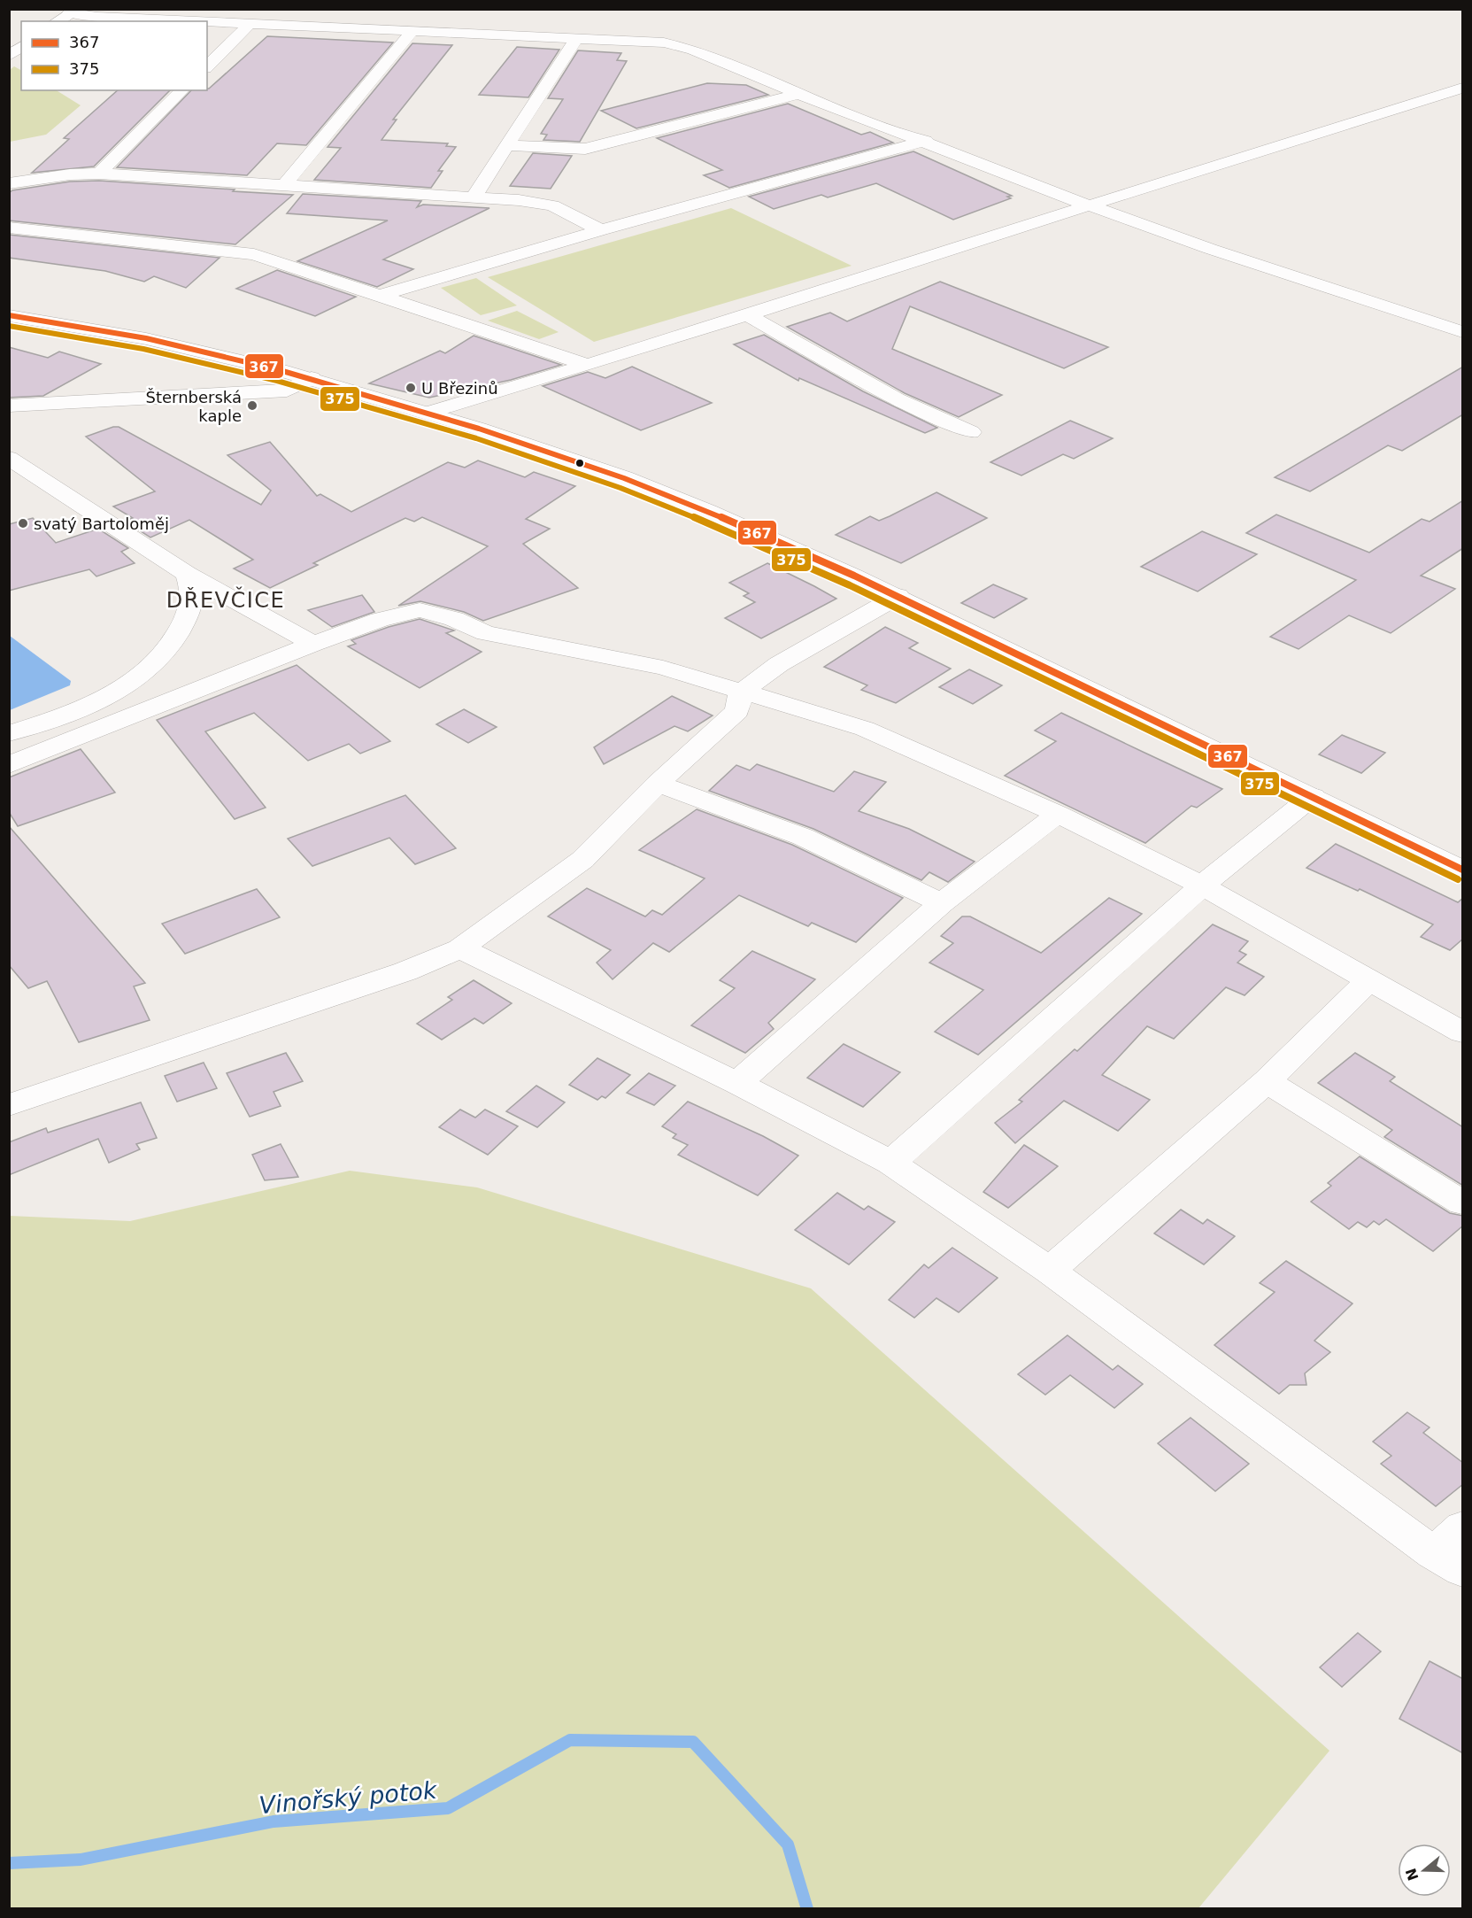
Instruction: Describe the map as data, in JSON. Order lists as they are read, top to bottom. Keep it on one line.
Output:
{"districts":["DŘEVČICE"],"water":["Vinořský potok"],"places":["U Březinů","Šternberská kaple","svatý Bartoloměj"],"lines":["transit line 367","transit line 375"],"legend":["367","375"],"north":"left"}
